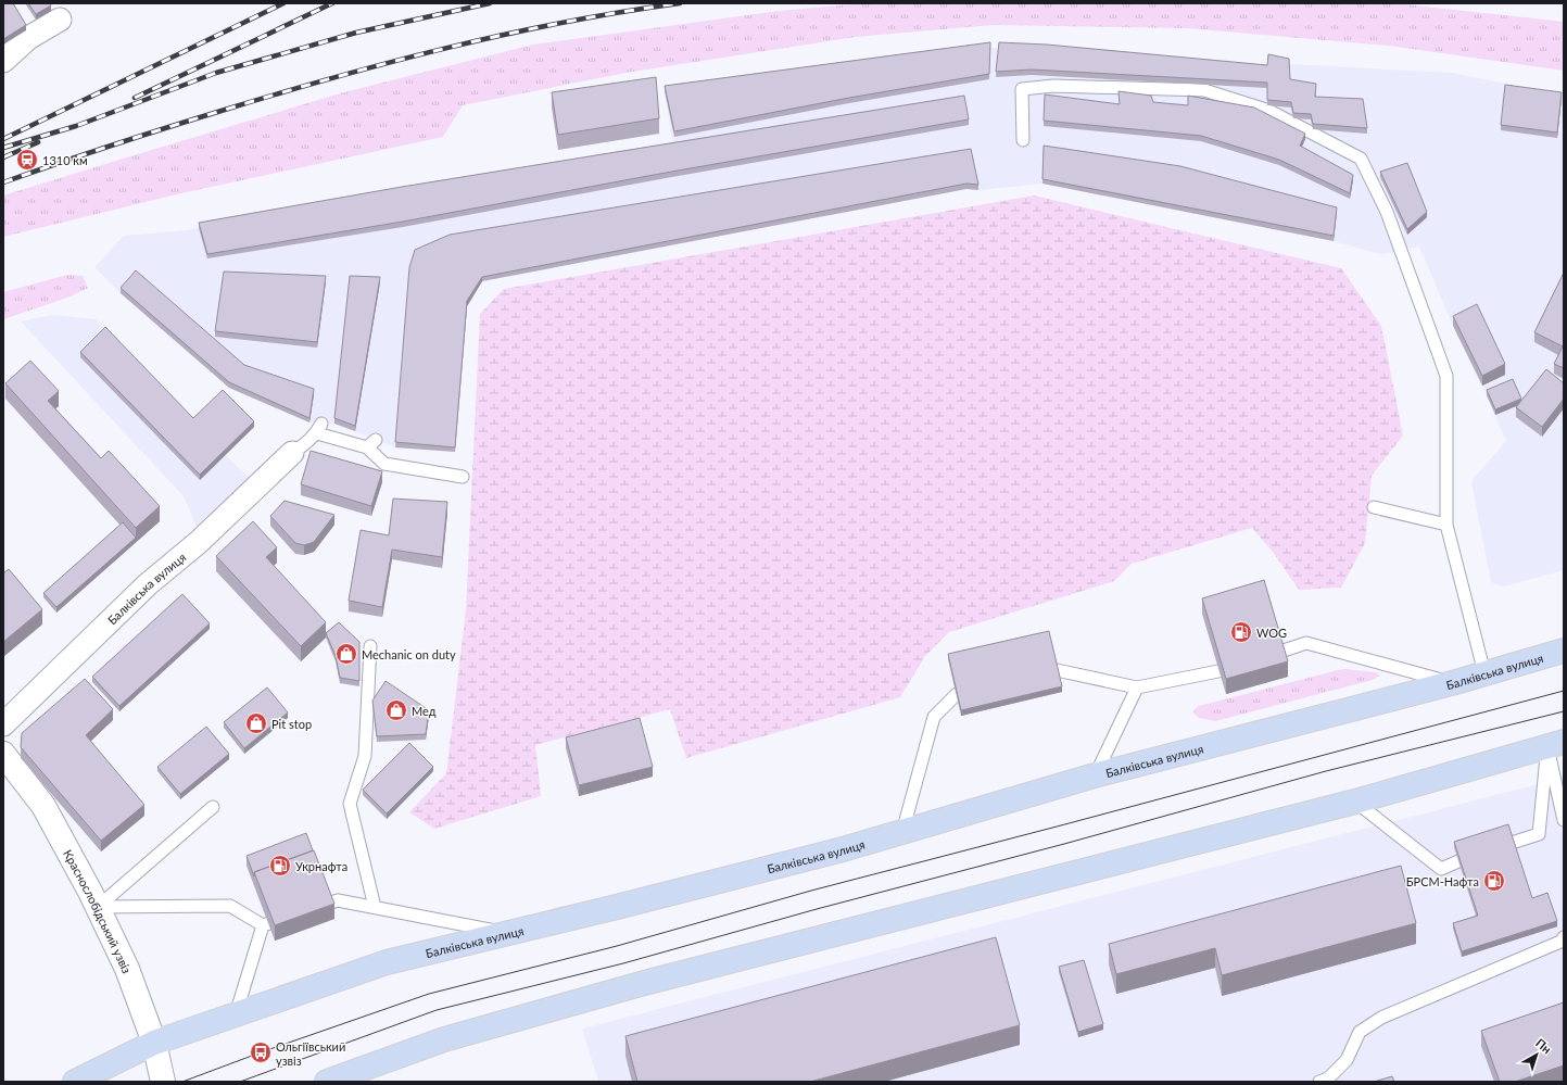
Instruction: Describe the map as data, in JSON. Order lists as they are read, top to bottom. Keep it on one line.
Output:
{"streets":{"main road":["Балківська вулиця","Краснослобідський узвіз"]},"crossings":[["Балківська вулиця","Краснослобідський узвіз"]],"places":{"station":["1310 км"],"fuel station":["WOG","Укрнафта","БРСМ-Нафта"],"shop":["Mechanic on duty","Мед","Pit stop"],"bus stop":["Ольгіївський узвіз"]},"north":"top right"}
